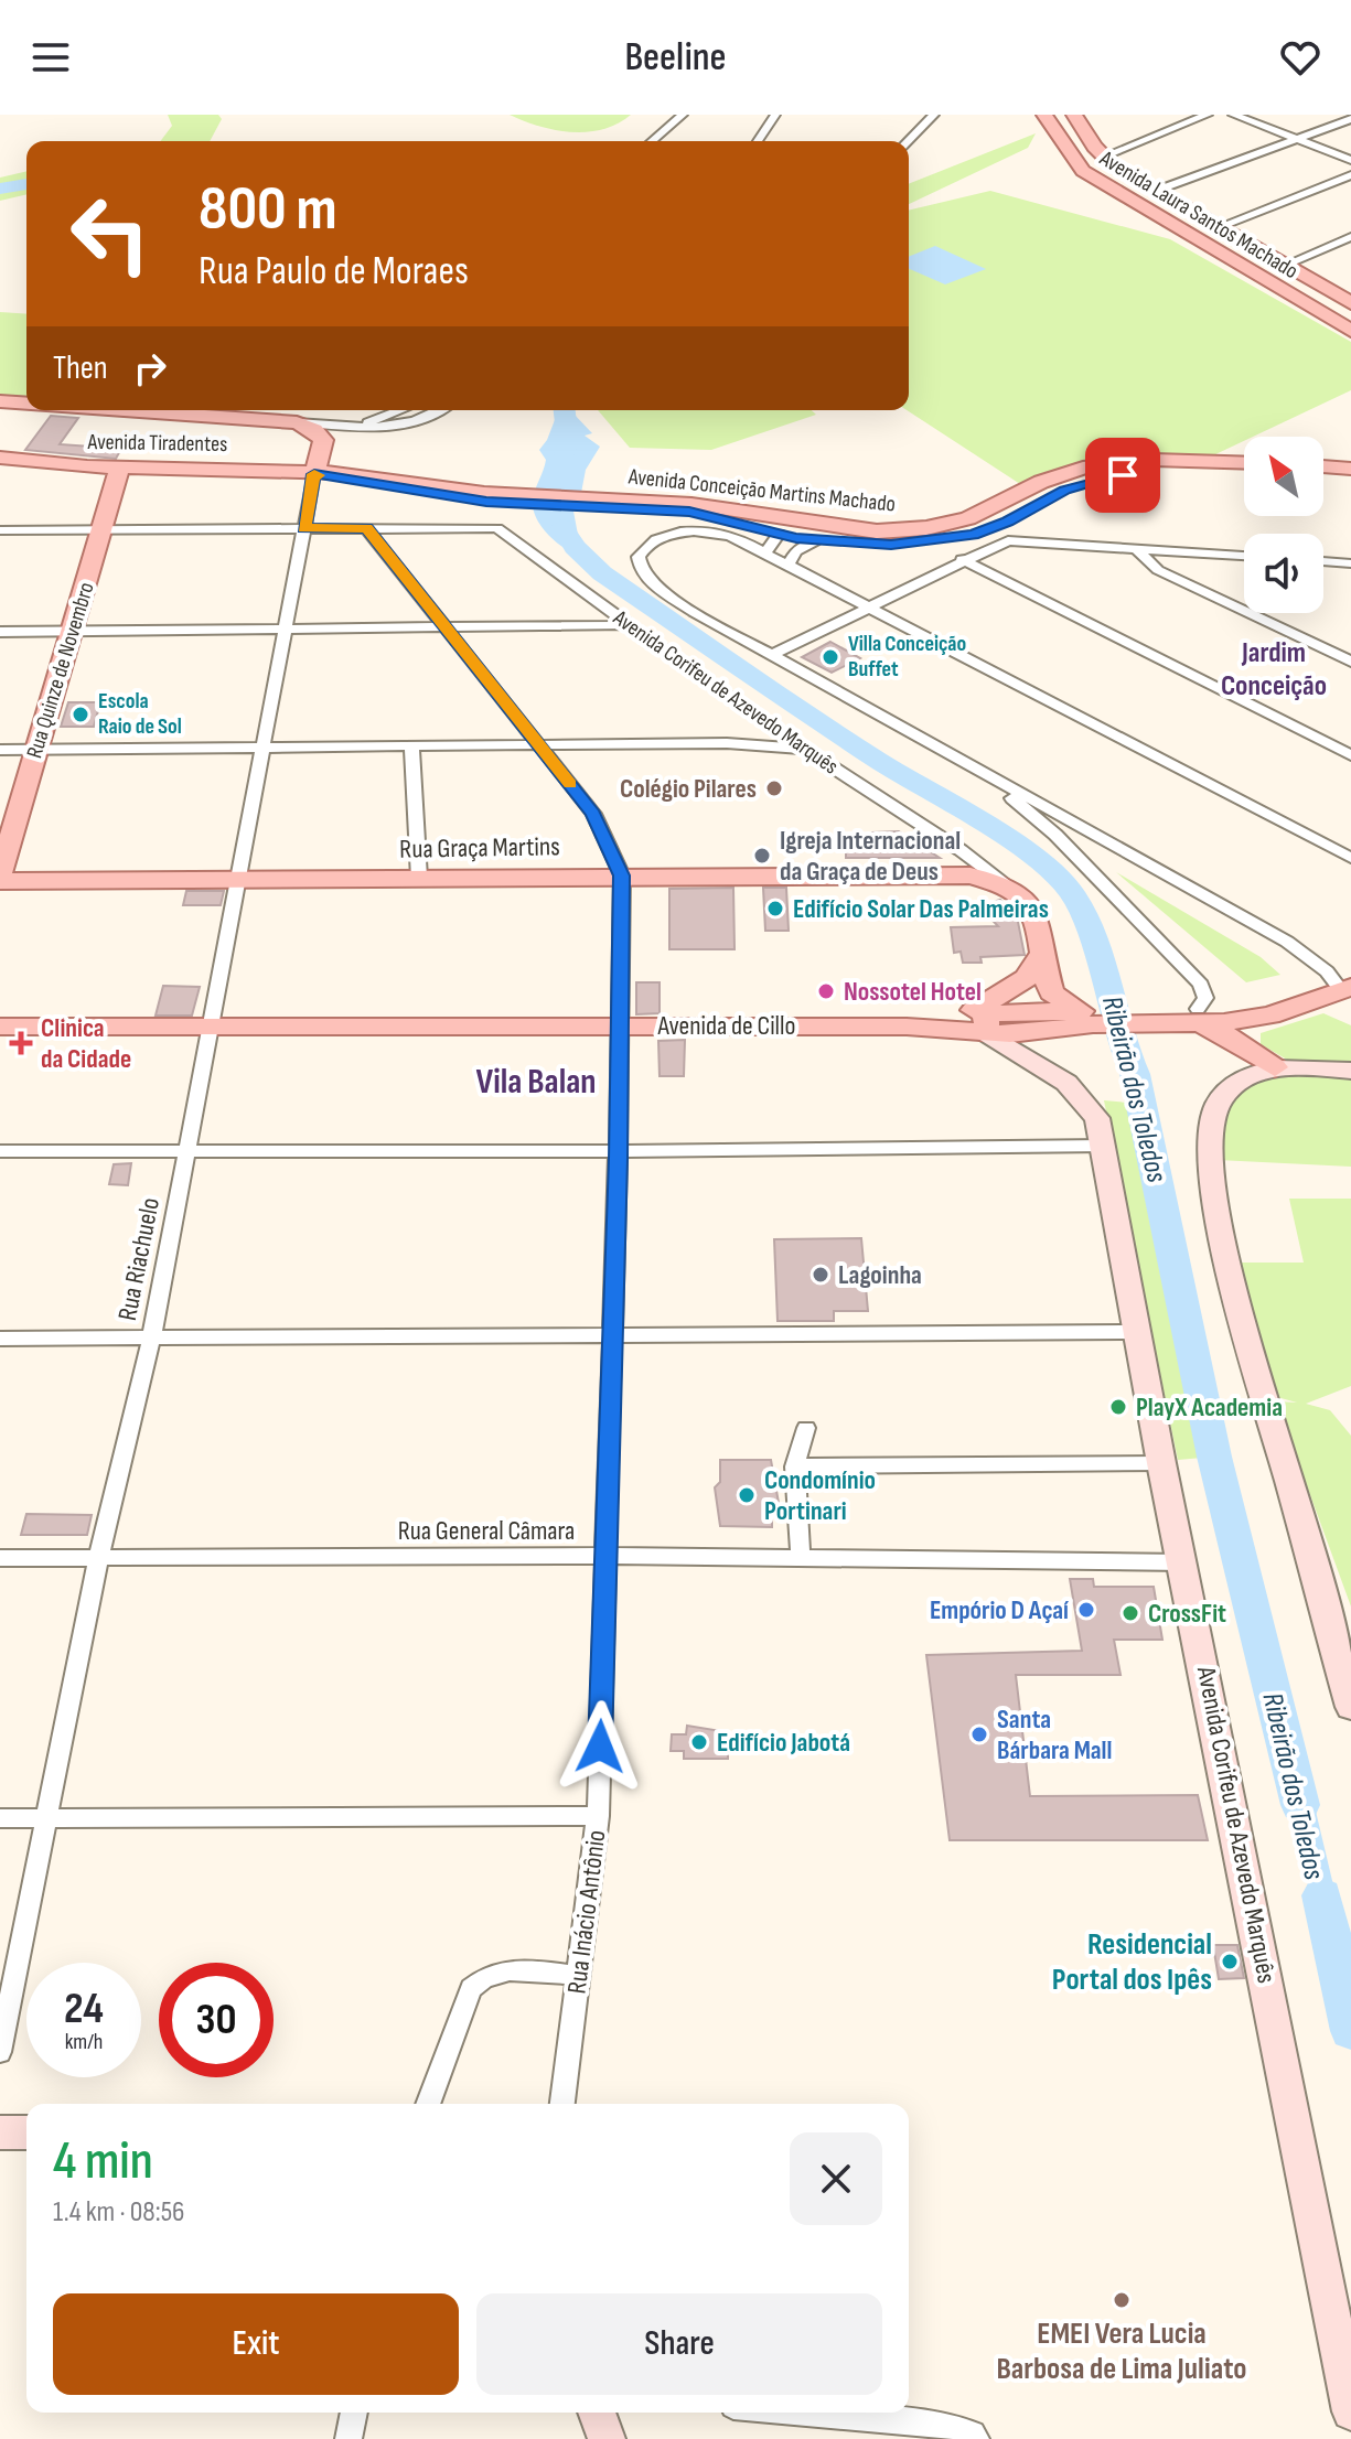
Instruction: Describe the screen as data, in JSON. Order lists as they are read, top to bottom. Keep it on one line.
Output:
{"streets":{"main road":["Avenida Laura Santos Machado","Avenida Tiradentes","Avenida Conceição Martins Machado","Rua Quinze de Novembro","Avenida Corifeu de Azevedo Marquês","Rua Graça Martins","Avenida de Cillo"],"street":["Rua Riachuelo","Rua General Câmara","Rua Inácio Antônio"]},"crossings":[["Avenida Tiradentes","Avenida Conceição Martins Machado"],["Avenida Tiradentes","Rua Quinze de Novembro"],["Avenida Tiradentes","Rua Riachuelo"],["Rua Quinze de Novembro","Rua Graça Martins"],["Avenida Corifeu de Azevedo Marquês","Rua Graça Martins"],["Avenida Corifeu de Azevedo Marquês","Avenida de Cillo"],["Avenida Corifeu de Azevedo Marquês","Rua General Câmara"],["Avenida Corifeu de Azevedo Marquês","Rua Inácio Antônio"],["Rua Graça Martins","Rua Riachuelo"],["Rua Graça Martins","Rua Inácio Antônio"],["Avenida de Cillo","Rua Riachuelo"],["Avenida de Cillo","Rua Inácio Antônio"],["Rua Riachuelo","Rua General Câmara"],["Rua General Câmara","Rua Inácio Antônio"]],"districts":["Jardim Conceição","Vila Balan"],"water":["Ribeirão dos Toledos"],"places":{"other":["Villa Conceição Buffet","Escola Raio de Sol","Colégio Pilares","Igreja Internacional da Graça de Deus","Edifício Solar Das Palmeiras","Nossotel Hotel","Lagoinha","PlayX Academia","Condomínio Portinari","Empório D Açaí","CrossFit","Santa Bárbara Mall","Edifício Jabotá","Residencial Portal dos Ipês","EMEI Vera Lucia Barbosa de Lima Juliato"],"health":["Clinica da Cidade"]},"north":"top left","page":{"header":"Beeline","turn":["800 m","Rua Paulo de Moraes"],"then":"Then","speed":"24 km/h","limit":"30","heading":["4 min","1.4 km · 08:56"],"buttons":["Exit","Share"]}}
